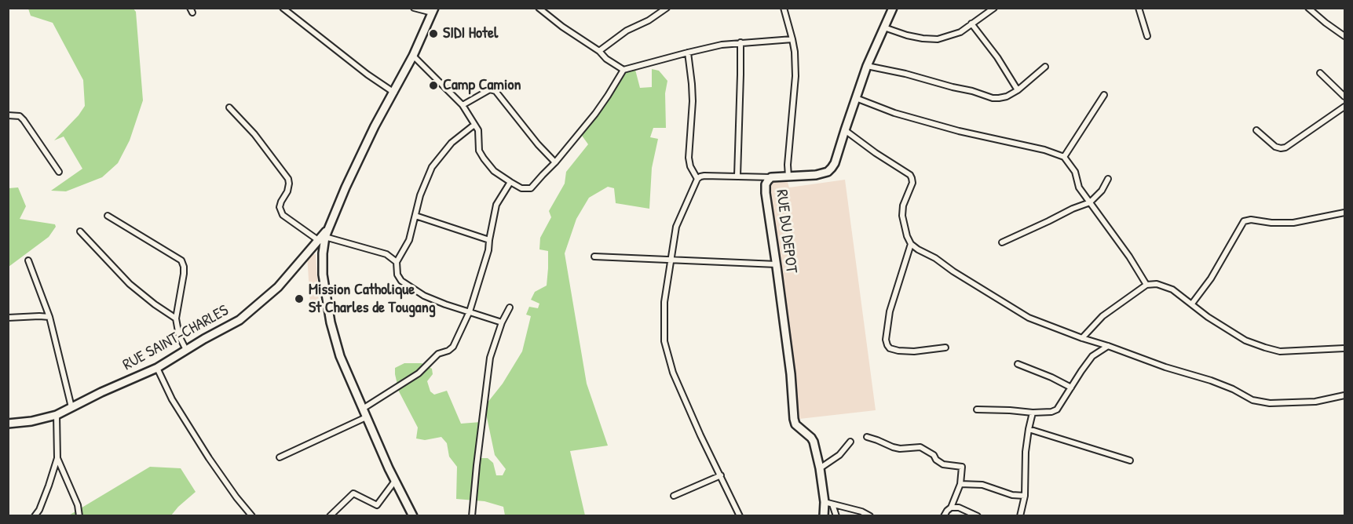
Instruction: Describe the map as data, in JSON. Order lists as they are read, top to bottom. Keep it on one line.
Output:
{"streets":{"street":["RUE DU DEPOT","RUE SAINT-CHARLES"]},"places":["SIDI Hotel","Camp Camion","Mission Catholique St Charles de Tougang"]}
